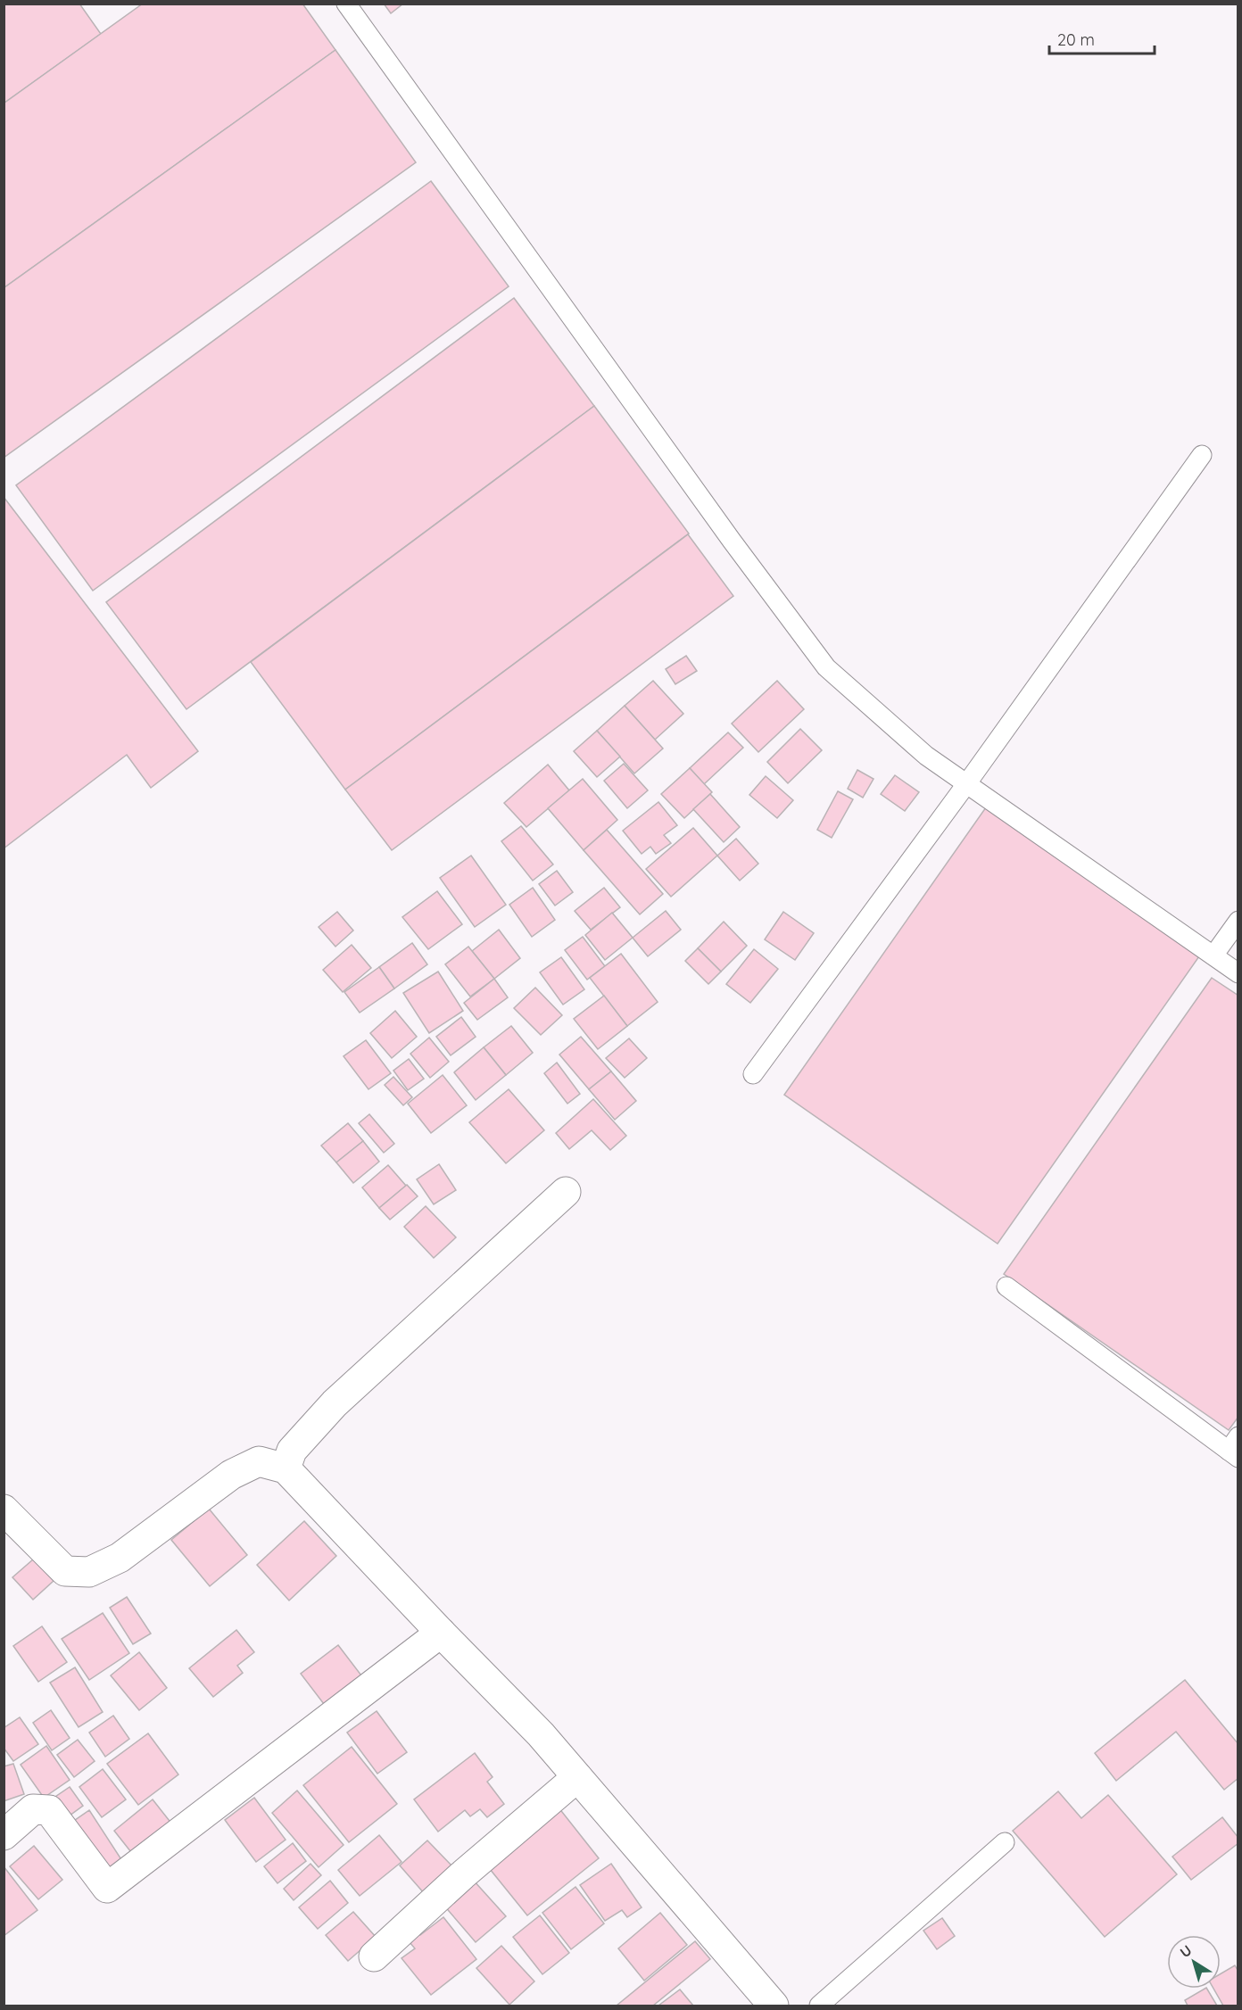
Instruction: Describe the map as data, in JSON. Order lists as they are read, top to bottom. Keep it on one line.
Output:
{"scale_bar":"20 m","north":"top left"}
